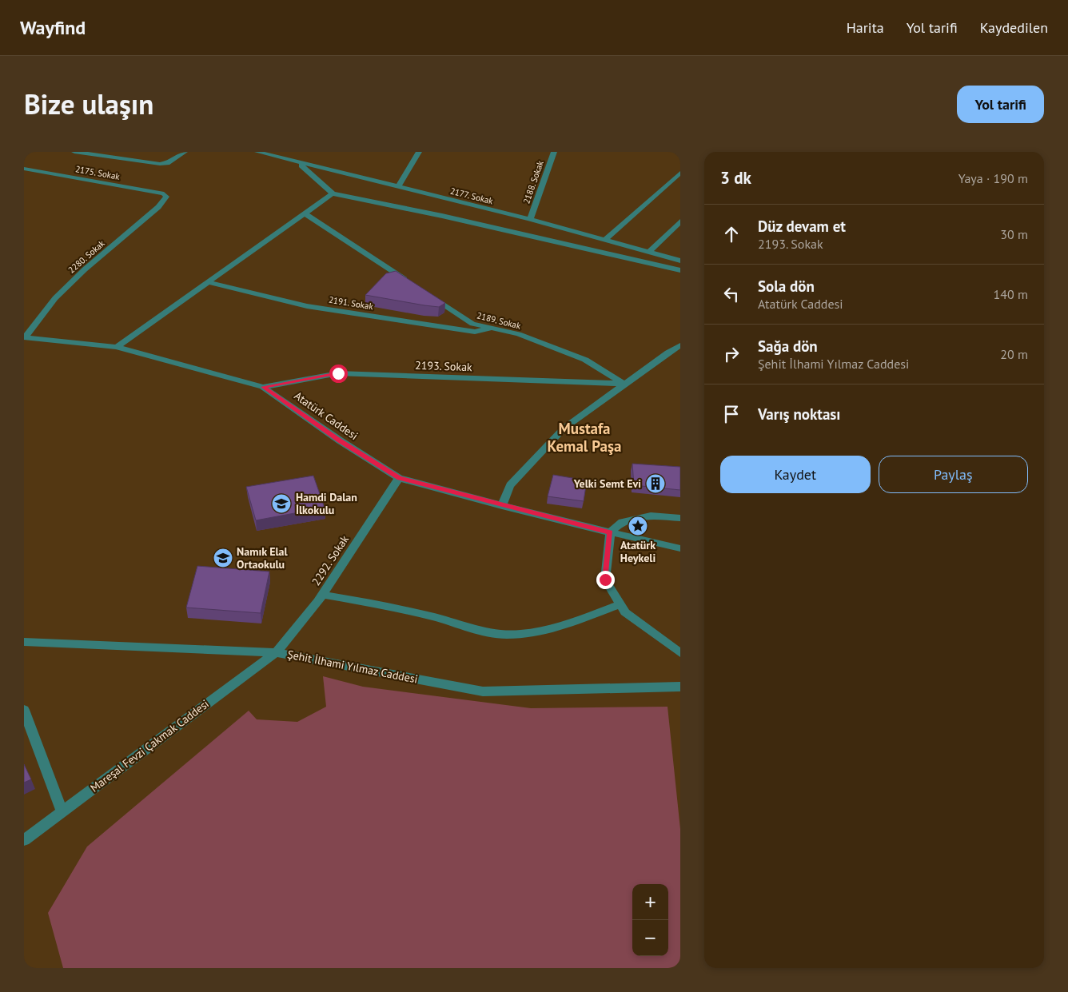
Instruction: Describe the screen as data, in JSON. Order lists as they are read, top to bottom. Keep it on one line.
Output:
{"streets":{"street":["2175. Sokak","2188. Sokak","2177. Sokak","2280. Sokak","2191. Sokak","2189. Sokak","2193. Sokak","Atatürk Caddesi","2292. Sokak","Şehit İlhami Yılmaz Caddesi","Mareşal Fevzi Çakmak Caddesi"]},"crossings":[["2175. Sokak","2280. Sokak"],["2188. Sokak","2177. Sokak"],["2280. Sokak","Atatürk Caddesi"],["2191. Sokak","2189. Sokak"],["2189. Sokak","2193. Sokak"],["2193. Sokak","Atatürk Caddesi"],["Atatürk Caddesi","2292. Sokak"],["2292. Sokak","Şehit İlhami Yılmaz Caddesi"],["2292. Sokak","Mareşal Fevzi Çakmak Caddesi"],["Şehit İlhami Yılmaz Caddesi","Mareşal Fevzi Çakmak Caddesi"]],"districts":["Mustafa Kemal Paşa"],"places":{"building":["Yelki Semt Evi"],"school or university":["Hamdi Dalan İlkokulu","Namık Elal Ortaokulu"],"place":["Atatürk Heykeli"]},"page":{"header":"Wayfind","nav":["Harita","Yol tarifi","Kaydedilen"],"title":"Bize ulaşın","buttons":["Yol tarifi",["Kaydet","Paylaş"]],"heading":["3 dk","Yaya · 190 m"],"list":[["Düz devam et","2193. Sokak","30 m"],["Sola dön","Atatürk Caddesi","140 m"],["Sağa dön","Şehit İlhami Yılmaz Caddesi","20 m"],"Varış noktası"],"map_buttons":["+","−"]}}
